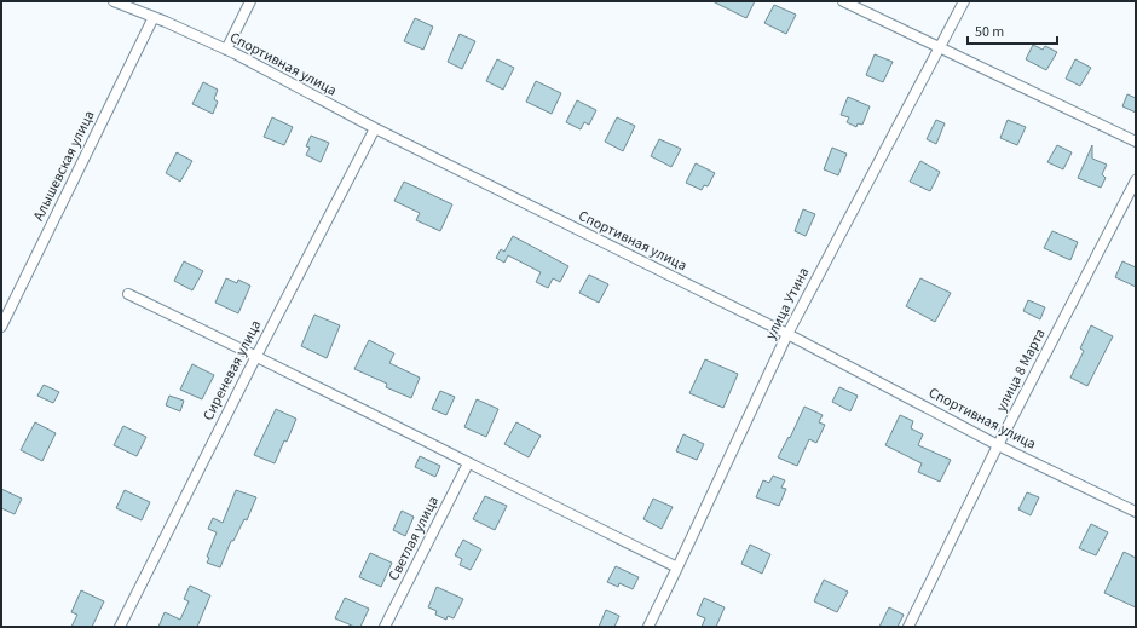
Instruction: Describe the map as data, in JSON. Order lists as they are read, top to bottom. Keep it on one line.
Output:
{"streets":{"street":["Спортивная улица","Алышевская улица","улица Утина","Сиреневая улица","улица 8 Марта","Светлая улица"]},"crossings":[["Спортивная улица","Алышевская улица"],["Спортивная улица","улица Утина"],["Спортивная улица","Сиреневая улица"],["Спортивная улица","улица 8 Марта"]],"scale_bar":"50 m"}
